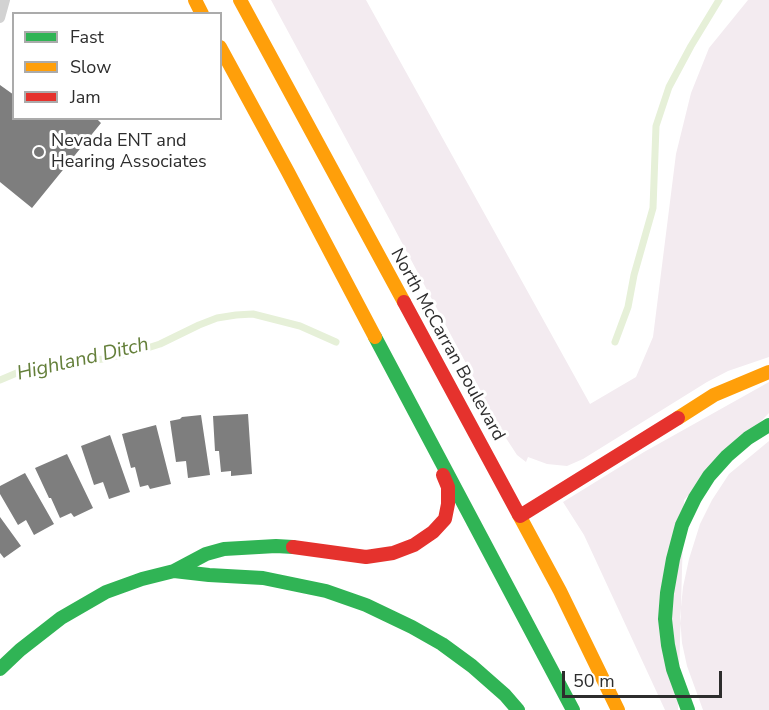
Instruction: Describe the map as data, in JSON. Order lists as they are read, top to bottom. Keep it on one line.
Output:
{"streets":{"main road":["North McCarran Boulevard"]},"water":["Highland Ditch"],"places":["Nevada ENT and Hearing Associates"],"legend":["Fast","Slow","Jam"],"scale_bar":"50 m"}
